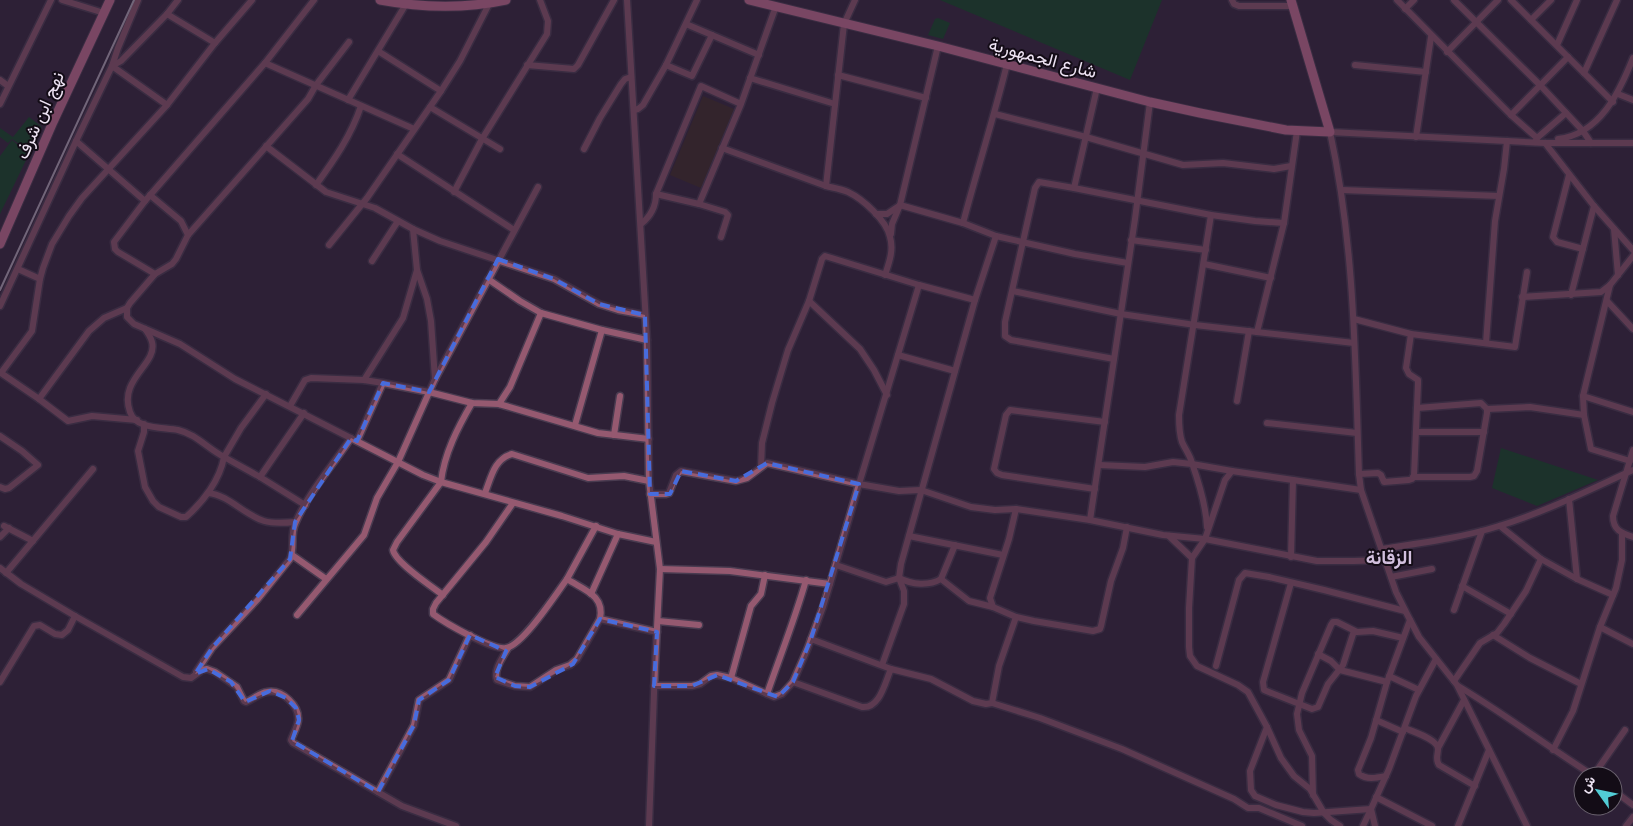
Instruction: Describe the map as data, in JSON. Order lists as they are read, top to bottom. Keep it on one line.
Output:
{"streets":{"main road":["شارع الجمهورية","نهج ابن شرف"]},"districts":["الزقانة"],"north":"top left"}
